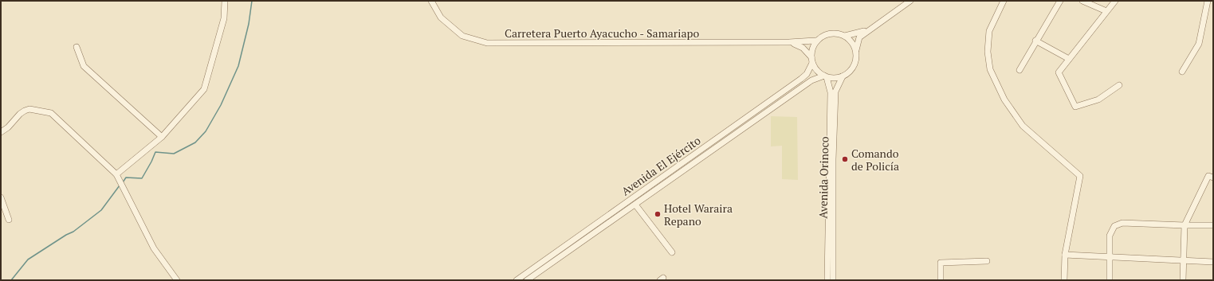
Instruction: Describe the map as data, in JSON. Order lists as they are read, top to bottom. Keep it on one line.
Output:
{"streets":{"street":["Carretera Puerto Ayacucho - Samariapo","Avenida El Ejército","Avenida Orinoco"]},"crossings":[["Carretera Puerto Ayacucho - Samariapo","Avenida El Ejército"],["Carretera Puerto Ayacucho - Samariapo","Avenida Orinoco"],["Avenida El Ejército","Avenida Orinoco"]],"places":["Comando de Policía","Hotel Waraira Repano"]}
